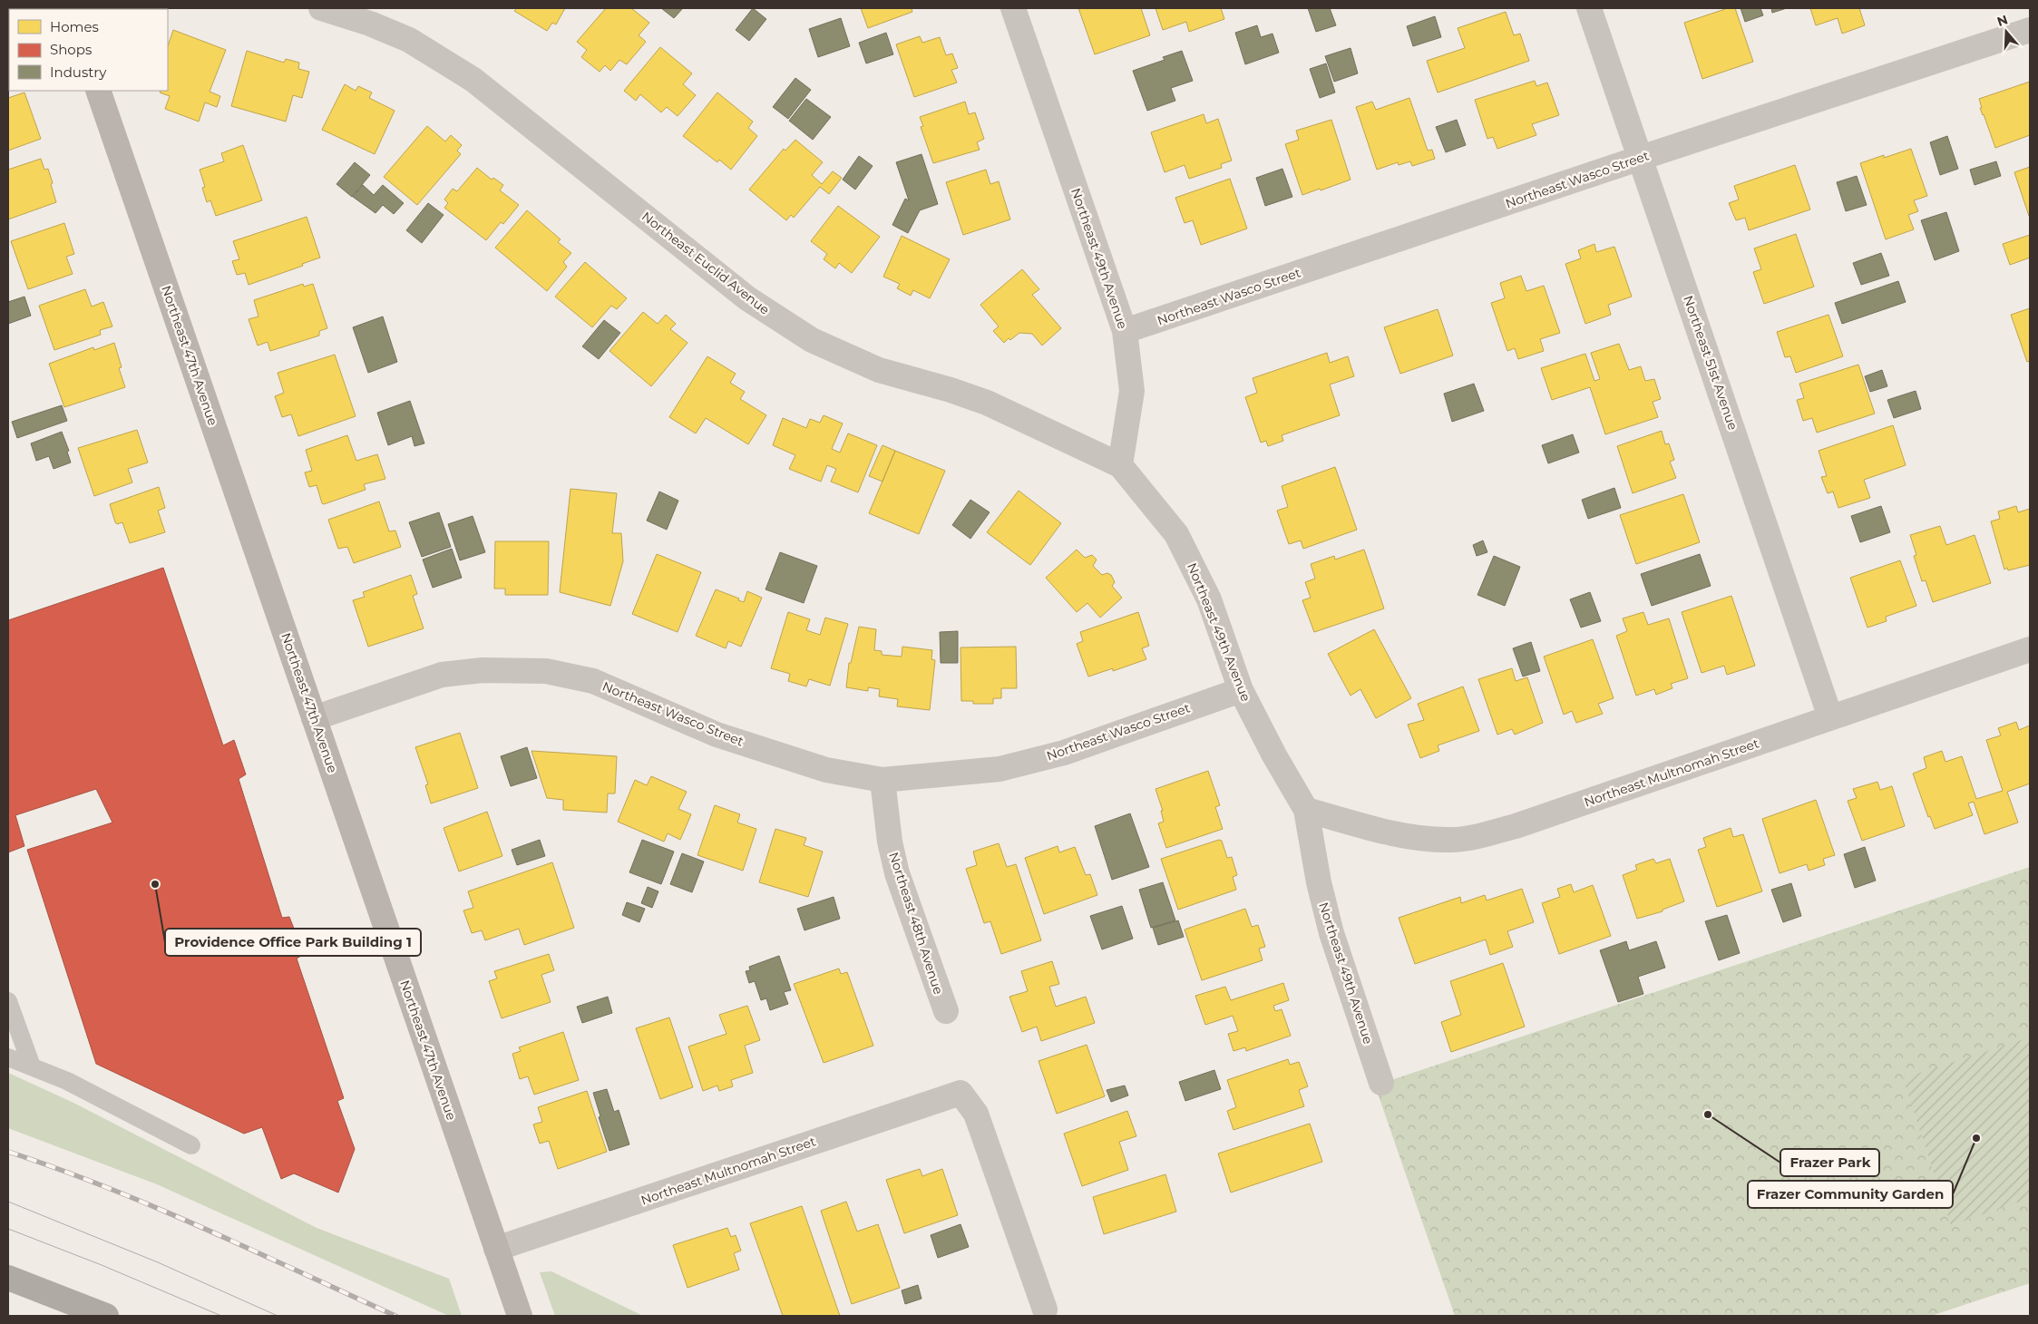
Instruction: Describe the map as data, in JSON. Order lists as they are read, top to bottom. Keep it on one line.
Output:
{"streets":{"main road":["Northeast 47th Avenue"],"street":["Northeast Wasco Street","Northeast 49th Avenue","Northeast Euclid Avenue","Northeast 51st Avenue","Northeast Multnomah Street","Northeast 48th Avenue"]},"crossings":[["Northeast Wasco Street","Northeast 49th Avenue"],["Northeast Wasco Street","Northeast 47th Avenue"],["Northeast Wasco Street","Northeast 51st Avenue"],["Northeast Wasco Street","Northeast 48th Avenue"],["Northeast 49th Avenue","Northeast Euclid Avenue"],["Northeast 49th Avenue","Northeast Multnomah Street"],["Northeast 47th Avenue","Northeast Multnomah Street"],["Northeast 51st Avenue","Northeast Multnomah Street"]],"places":["Providence Office Park Building 1","Frazer Park","Frazer Community Garden"],"legend":["Homes","Shops","Industry"],"north":"top"}
